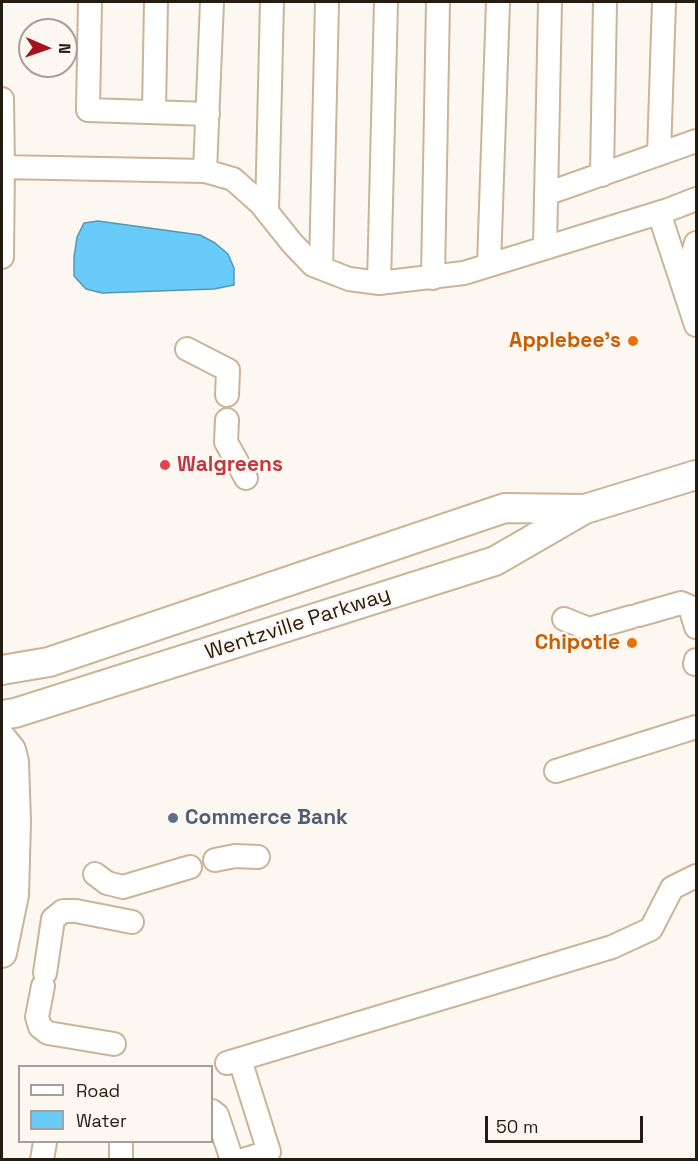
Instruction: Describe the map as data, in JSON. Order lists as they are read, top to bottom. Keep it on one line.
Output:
{"streets":{"main road":["Wentzville Parkway"]},"places":["Applebee's","Walgreens","Chipotle","Commerce Bank"],"legend":["Road","Water"],"scale_bar":"50 m","north":"right"}
